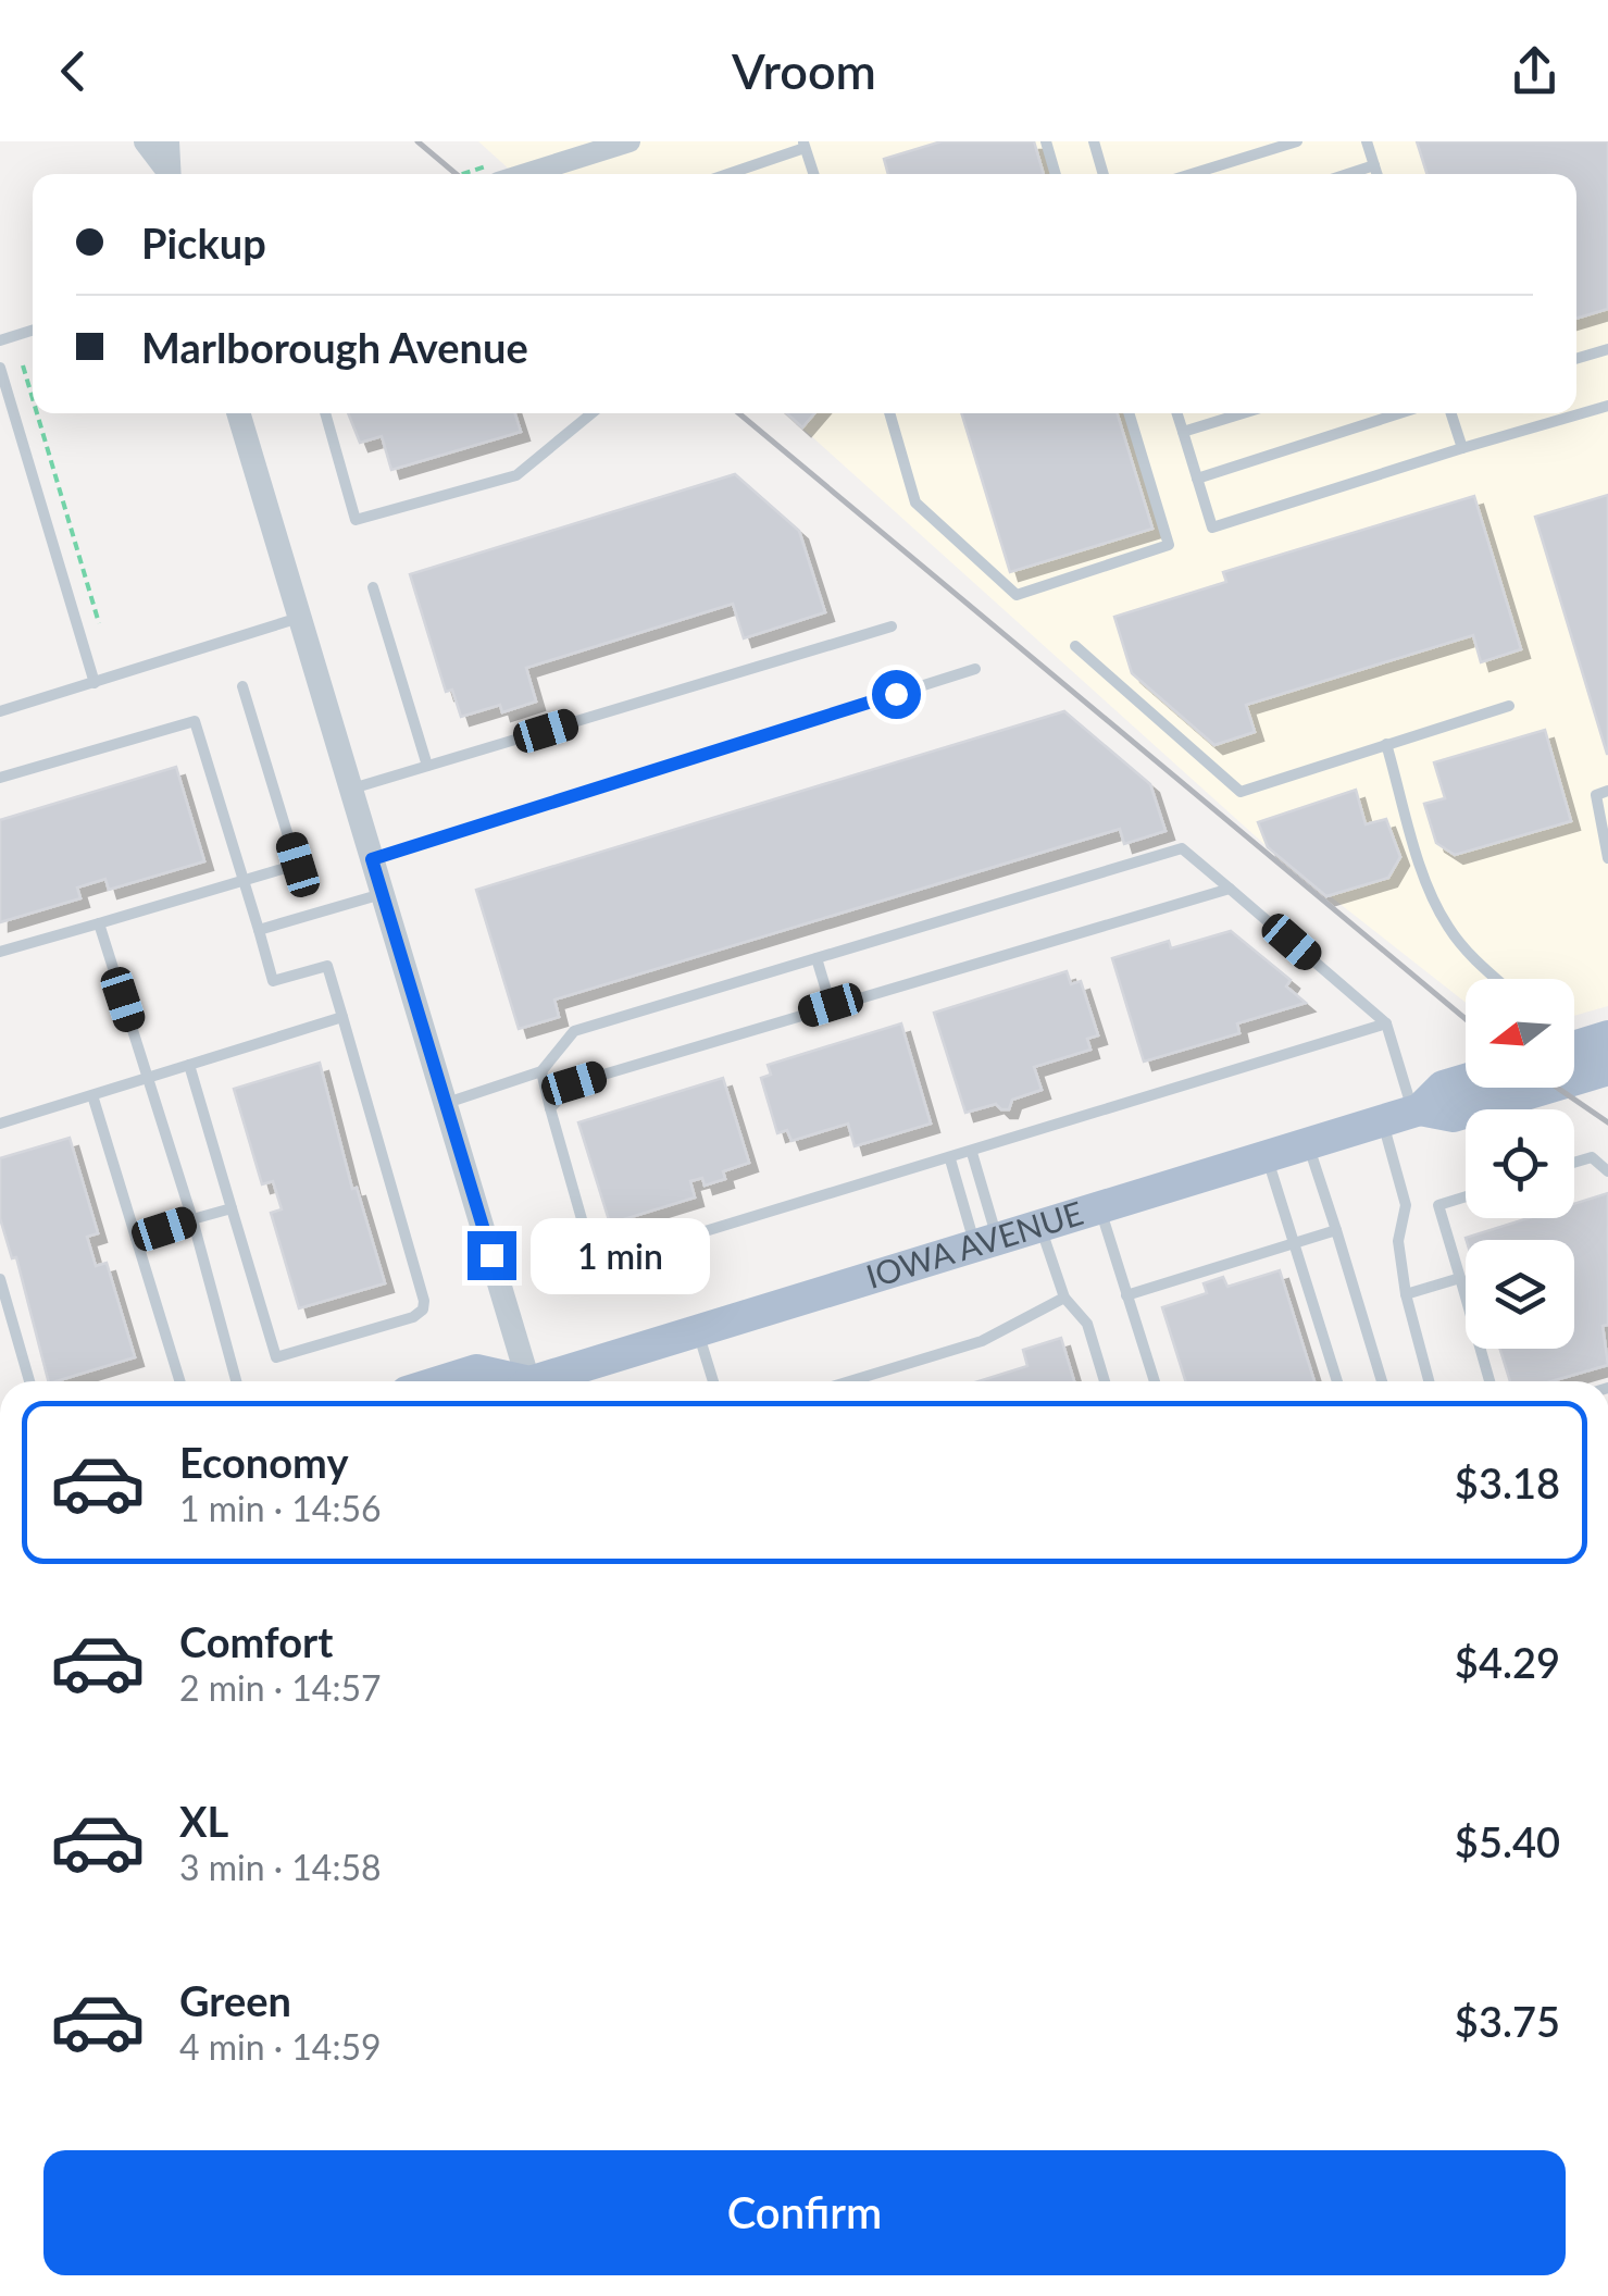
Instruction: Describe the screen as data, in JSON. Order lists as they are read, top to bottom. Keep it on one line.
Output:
{"streets":{"main road":["IOWA AVENUE"]},"north":"left","page":{"header":"Vroom","banner":["Pickup","Marlborough Avenue"],"bubble":"1 min","list":[{"name":"Economy","note":"1 min · 14:56","value":"$3.18"},{"name":"Comfort","note":"2 min · 14:57","value":"$4.29"},{"name":"XL","note":"3 min · 14:58","value":"$5.40"},{"name":"Green","note":"4 min · 14:59","value":"$3.75"}],"buttons":"Confirm"}}
